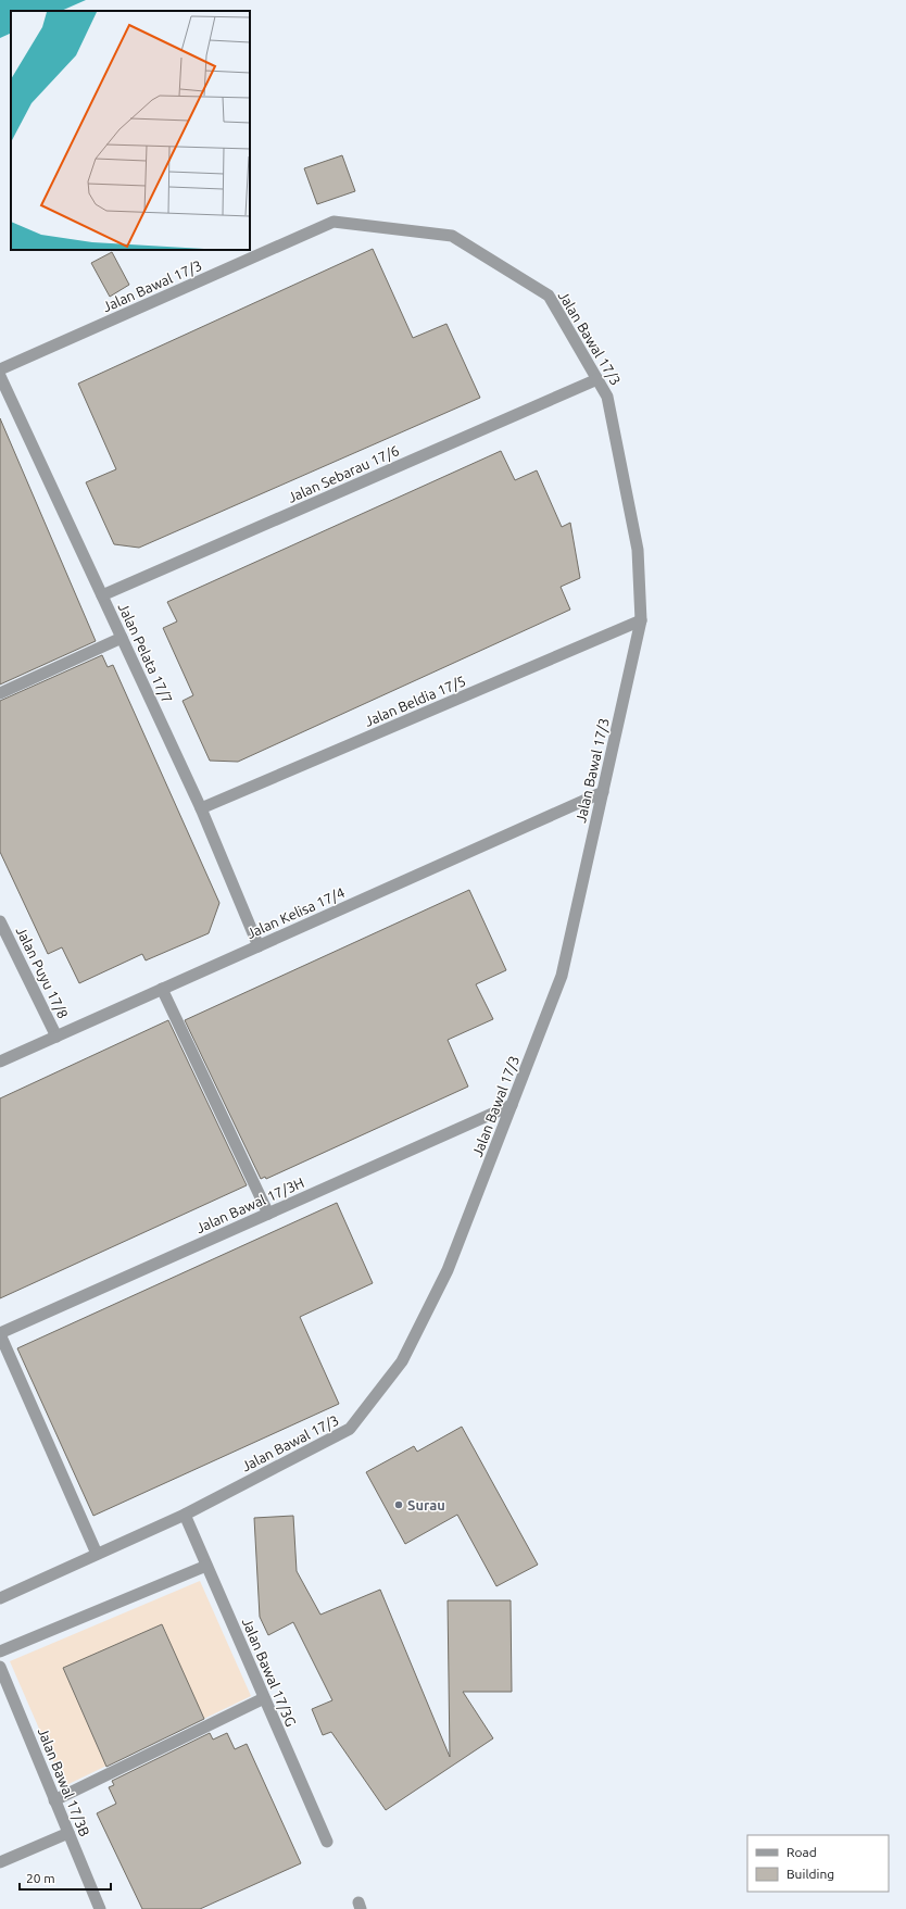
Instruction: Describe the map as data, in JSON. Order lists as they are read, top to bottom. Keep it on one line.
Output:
{"streets":{"street":["Jalan Bawal 17/3","Jalan Sebarau 17/6","Jalan Pelata 17/7","Jalan Beldia 17/5","Jalan Kelisa 17/4","Jalan Puyu 17/8","Jalan Bawal 17/3H","Jalan Bawal 17/3G","Jalan Bawal 17/3B"]},"crossings":[["Jalan Bawal 17/3","Jalan Sebarau 17/6"],["Jalan Bawal 17/3","Jalan Beldia 17/5"],["Jalan Bawal 17/3","Jalan Kelisa 17/4"],["Jalan Bawal 17/3","Jalan Bawal 17/3H"],["Jalan Bawal 17/3","Jalan Bawal 17/3G"],["Jalan Sebarau 17/6","Jalan Pelata 17/7"],["Jalan Pelata 17/7","Jalan Beldia 17/5"],["Jalan Pelata 17/7","Jalan Kelisa 17/4"],["Jalan Kelisa 17/4","Jalan Puyu 17/8"]],"places":["Surau"],"legend":["Road","Building"],"scale_bar":"20 m"}
